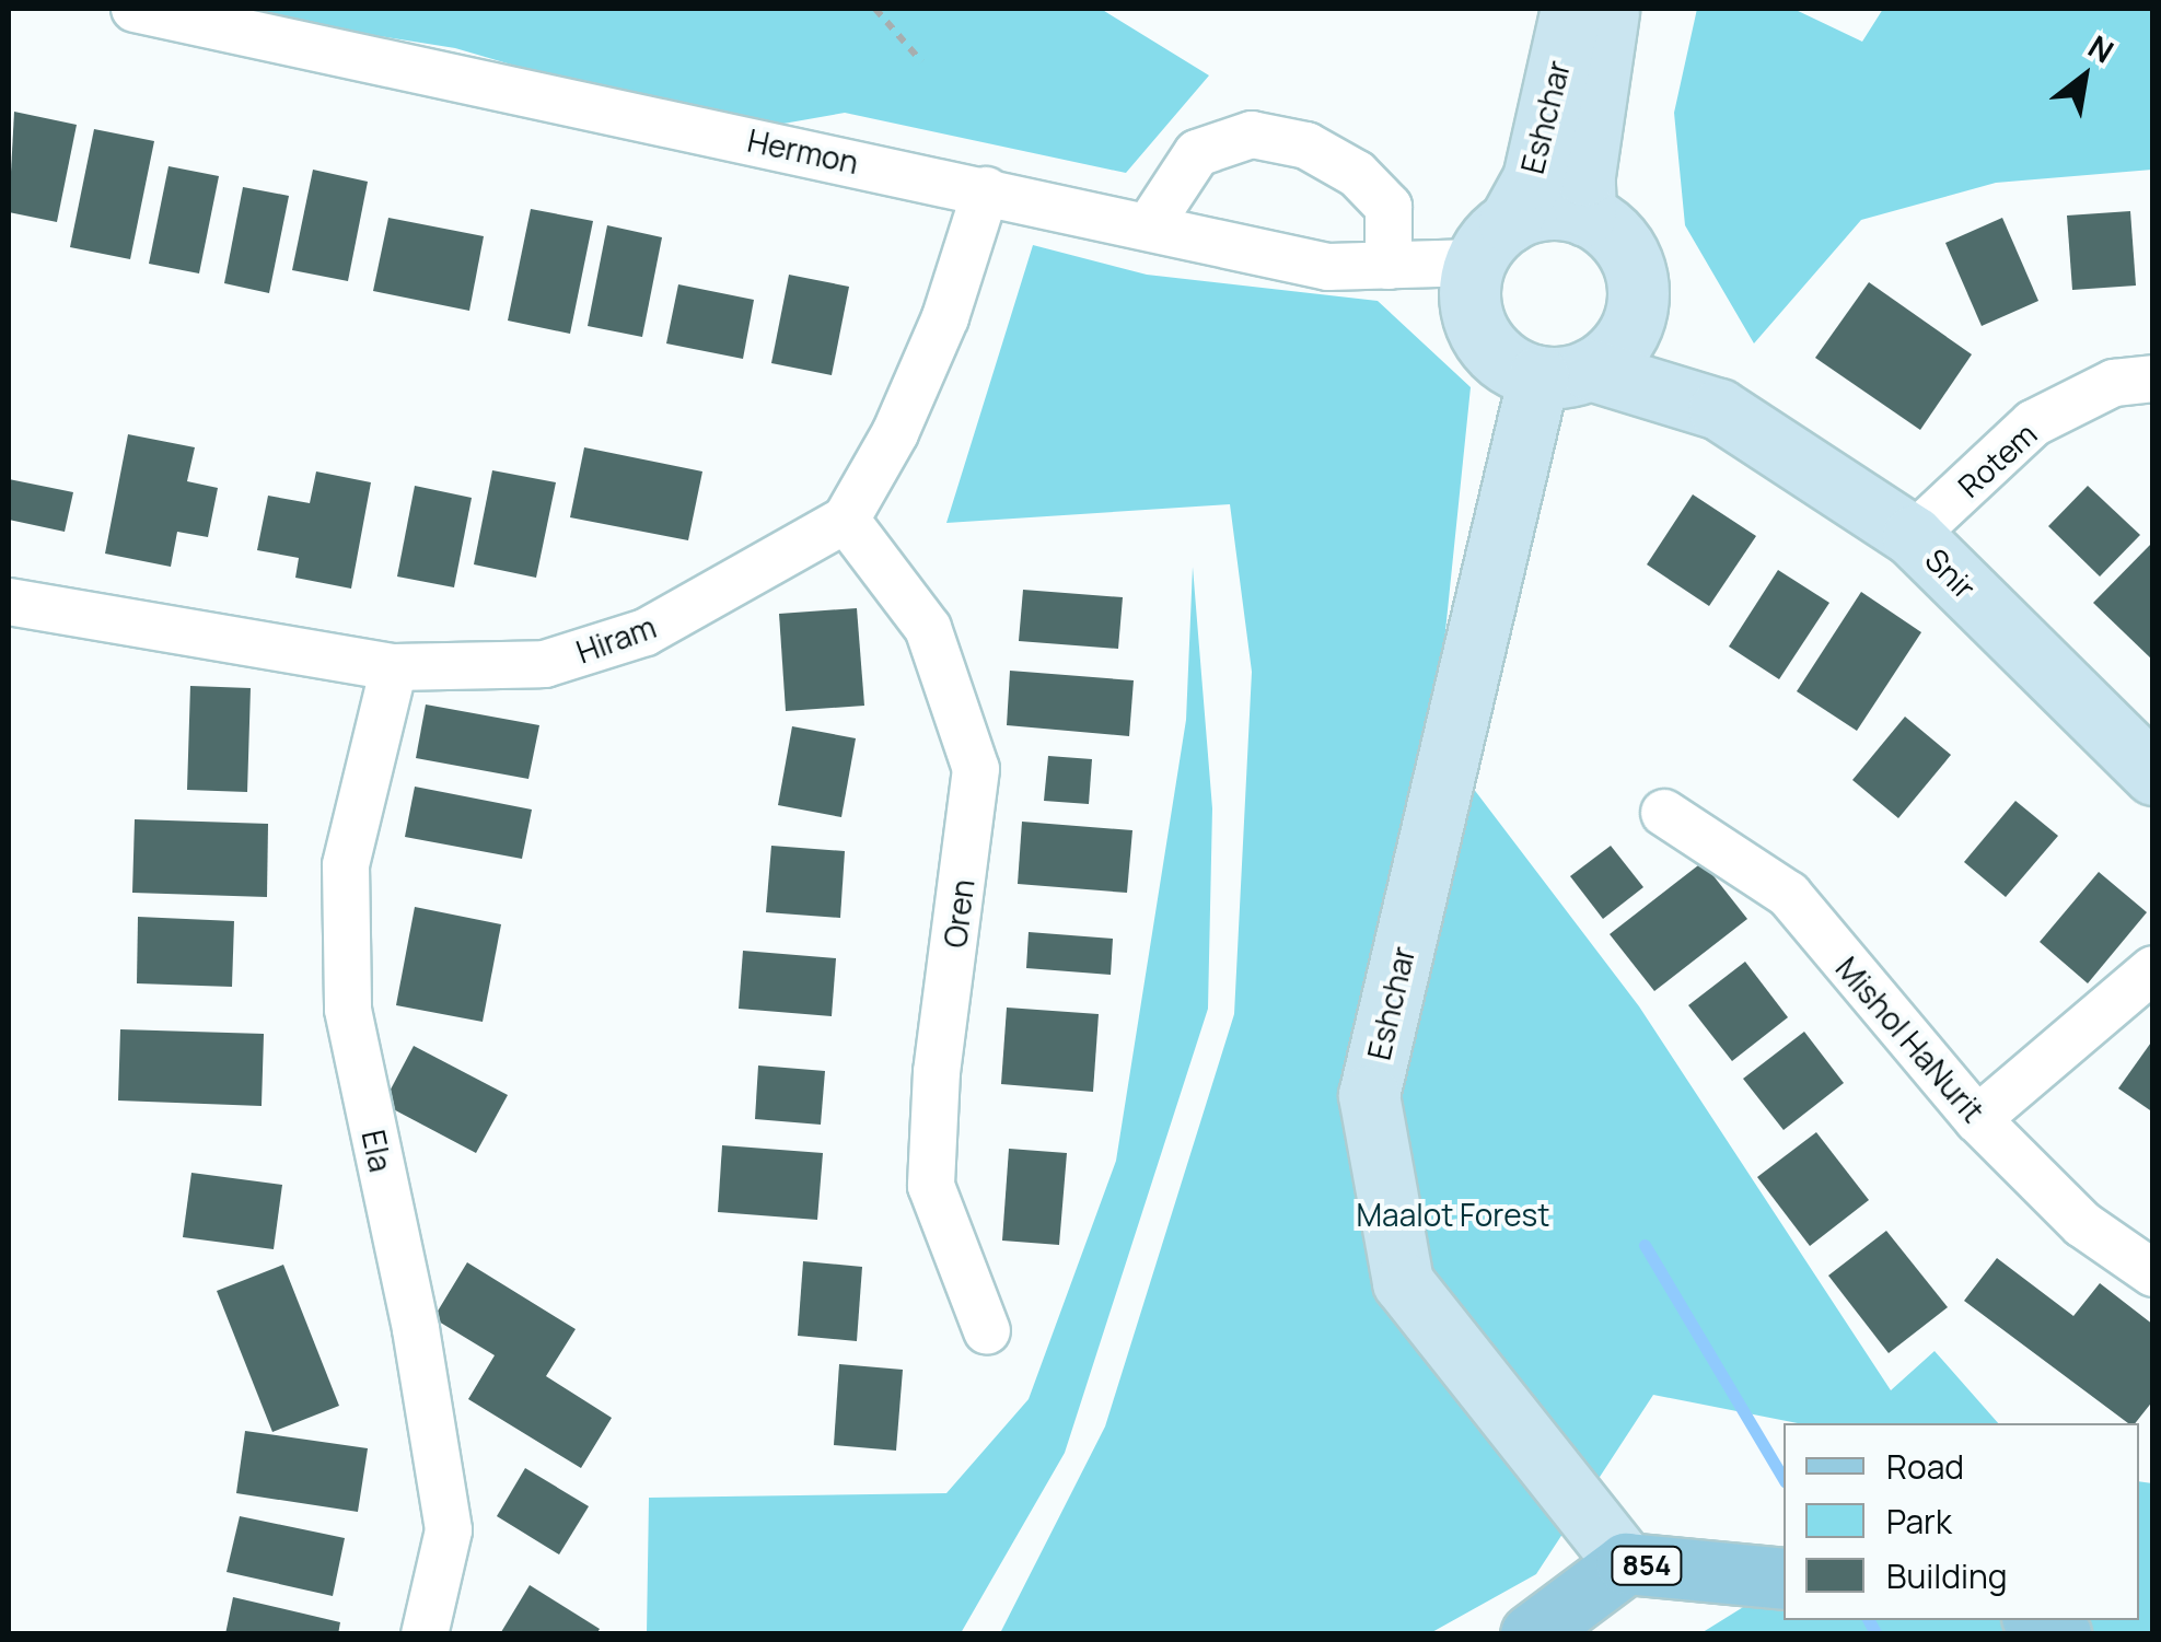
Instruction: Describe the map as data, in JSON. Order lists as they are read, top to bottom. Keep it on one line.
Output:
{"streets":{"main road":["Eshchar","Snir","854"],"street":["Hermon","Rotem","Hiram","Oren","Mishol HaNurit","Ela"]},"crossings":[["Eshchar","Hermon"],["Eshchar","Snir"],["Eshchar","854"],["Hermon","Snir"],["Rotem","Snir"],["Hiram","Oren"],["Hiram","Ela"]],"parks":["Maalot Forest"],"legend":["Road","Park","Building"],"north":"top right"}
